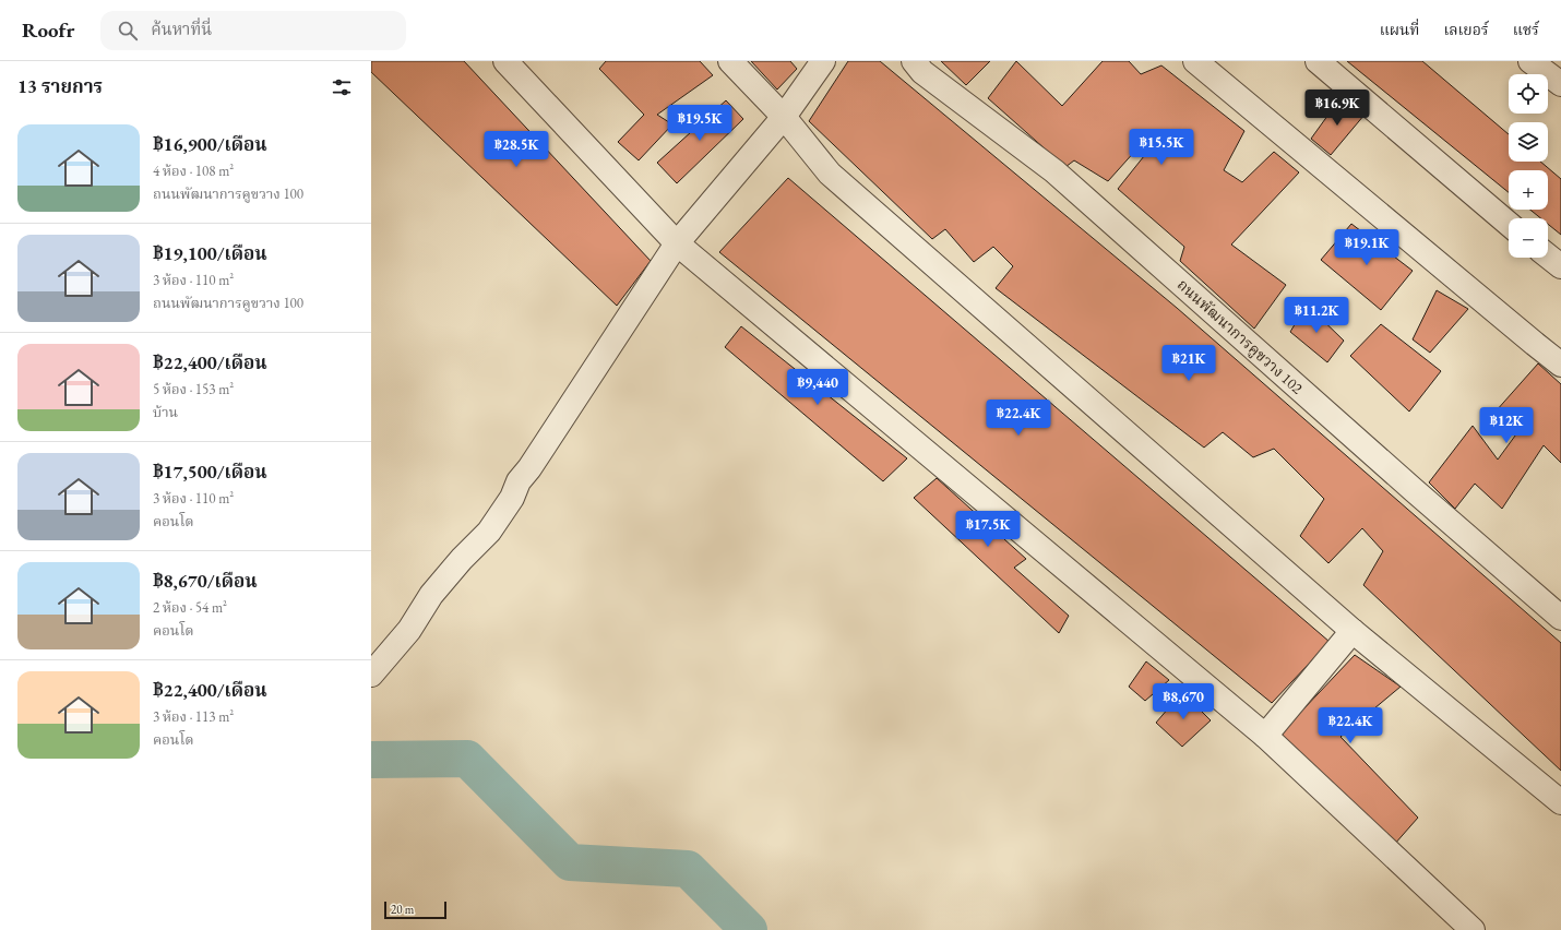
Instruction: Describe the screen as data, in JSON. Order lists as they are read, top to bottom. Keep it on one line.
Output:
{"streets":{"street":["ถนนพัฒนาการคูขวาง 102"]},"scale_bar":"20 m","page":{"header":"Roofr","search":"ค้นหาที่นี่","nav":["แผนที่","เลเยอร์","แชร์"],"heading":"13 รายการ","map_buttons":["+","−"],"price":["฿16.9K","฿19.5K","฿15.5K","฿28.5K","฿19.1K","฿11.2K","฿21K","฿9,440","฿22.4K","฿12K","฿17.5K","฿8,670","฿22.4K"],"list":[{"name":"฿16,900/เดือน","note":"4 ห้อง · 108 m² · ถนนพัฒนาการคูขวาง 100"},{"name":"฿19,100/เดือน","note":"3 ห้อง · 110 m² · ถนนพัฒนาการคูขวาง 100"},{"name":"฿22,400/เดือน","note":"5 ห้อง · 153 m² · บ้าน"},{"name":"฿17,500/เดือน","note":"3 ห้อง · 110 m² · คอนโด"},{"name":"฿8,670/เดือน","note":"2 ห้อง · 54 m² · คอนโด"},{"name":"฿22,400/เดือน","note":"3 ห้อง · 113 m² · คอนโด"}],"scale":"20 m"}}
